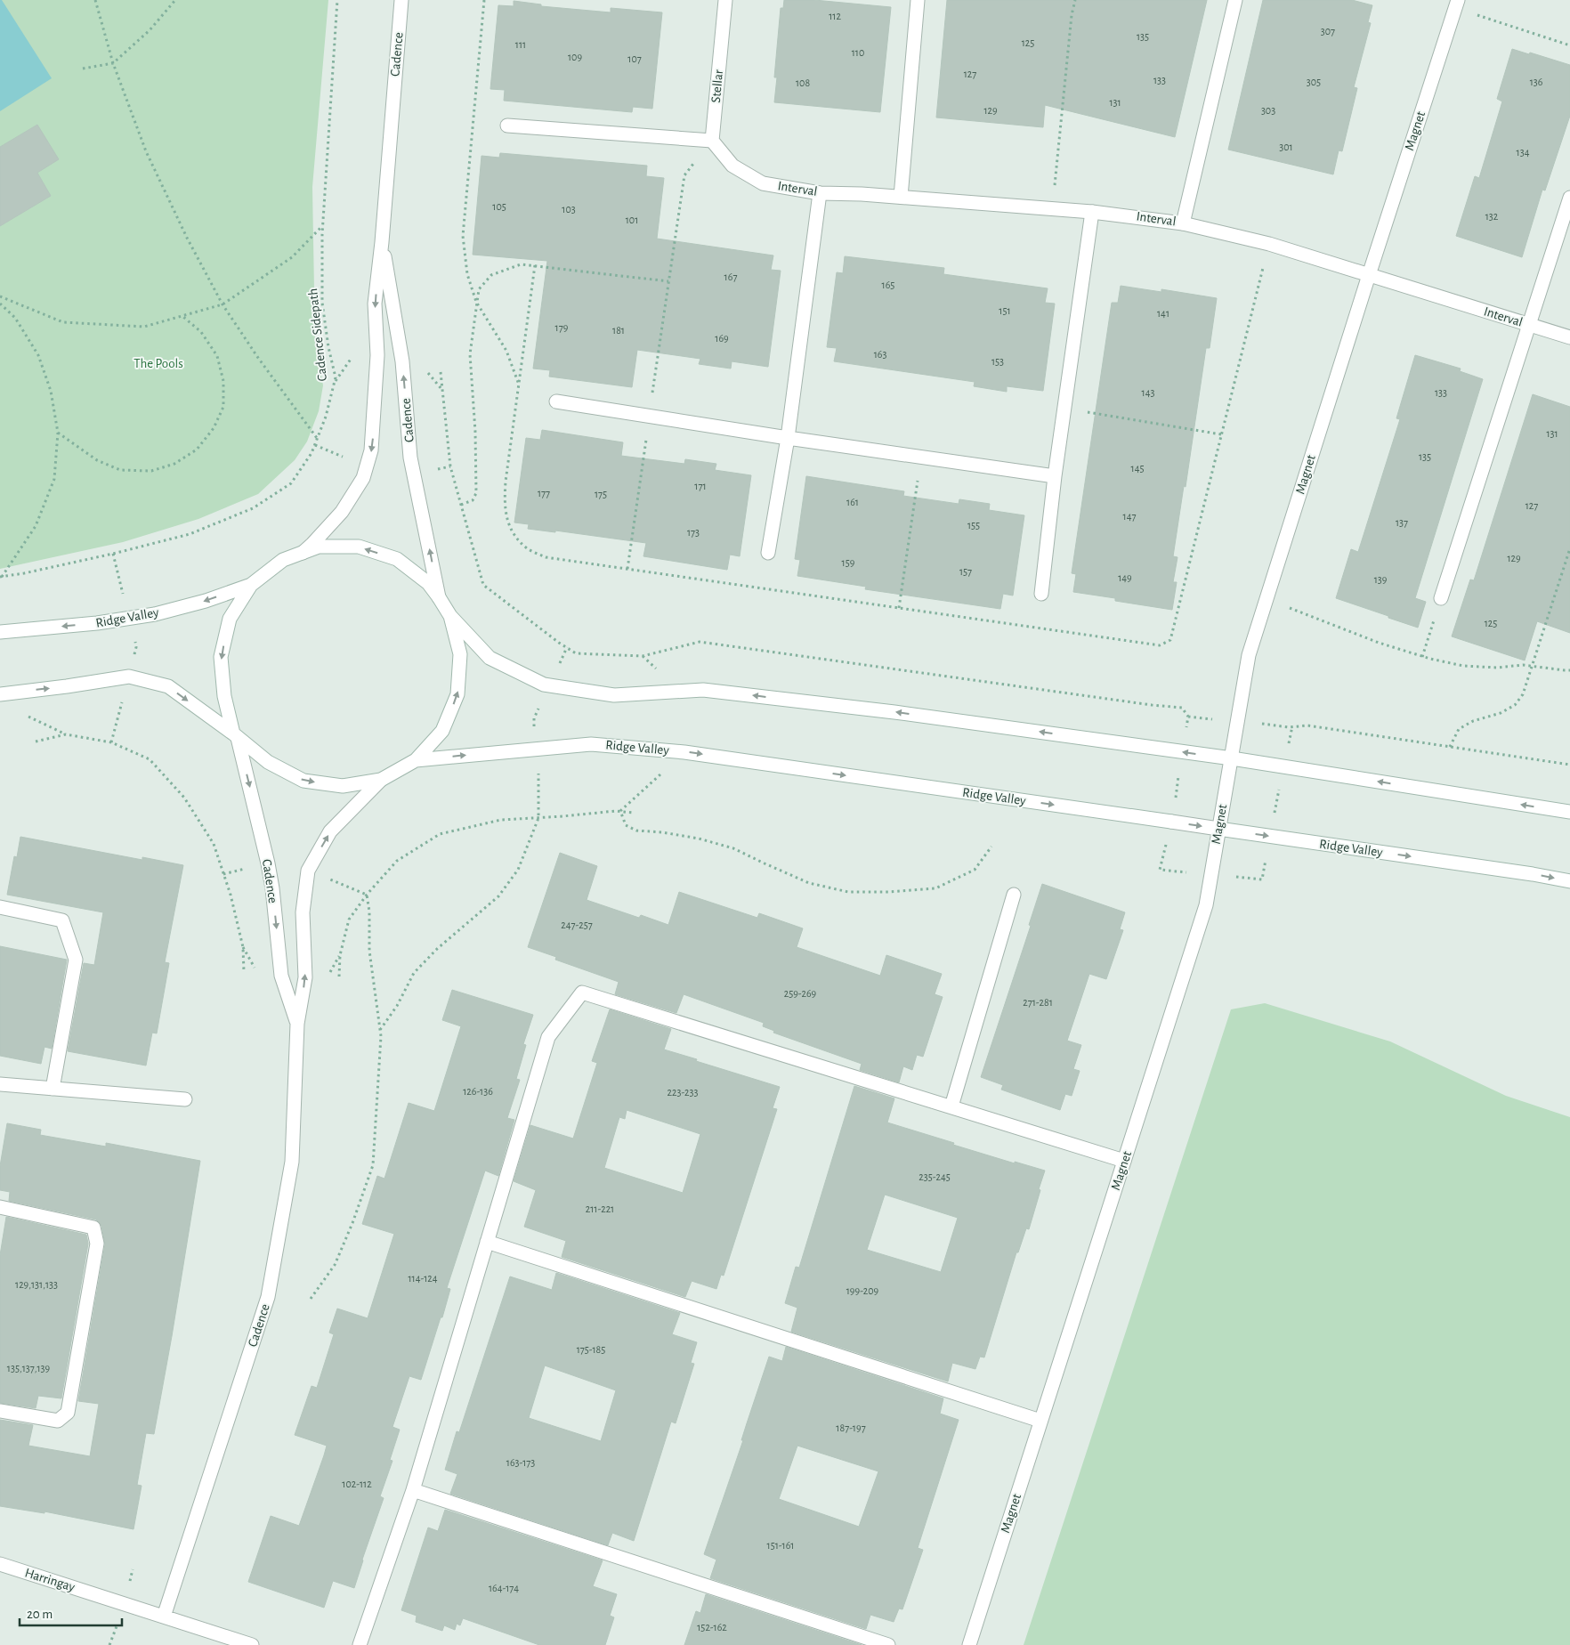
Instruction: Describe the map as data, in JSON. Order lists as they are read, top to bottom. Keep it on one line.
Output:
{"streets":{"street":["Cadence","Stellar","Magnet","Interval","Ridge Valley","Harringay"],"path":["Cadence Sidepath"]},"crossings":[["Cadence","Ridge Valley"],["Cadence","Harringay"],["Stellar","Interval"],["Magnet","Interval"],["Magnet","Ridge Valley"]],"parks":["The Pools"],"house_numbers":["112","307","135","125","111","110","109","107","127","133","305","136","108","131","129","303","301","134","105","103","132","101","167","165","151","141","179","181","169","163","153","143","133","131","135","145","171","177","175","161","127","147","137","155","173","129","159","157","149","139","125","247-257","259-269","271-281","126-136","223-233","235-245","211-221","114-124","129,131,133","199-209","175-185","135,137,139","187-197","163-173","102-112","151-161","164-174","152-162"],"scale_bar":"20 m"}
